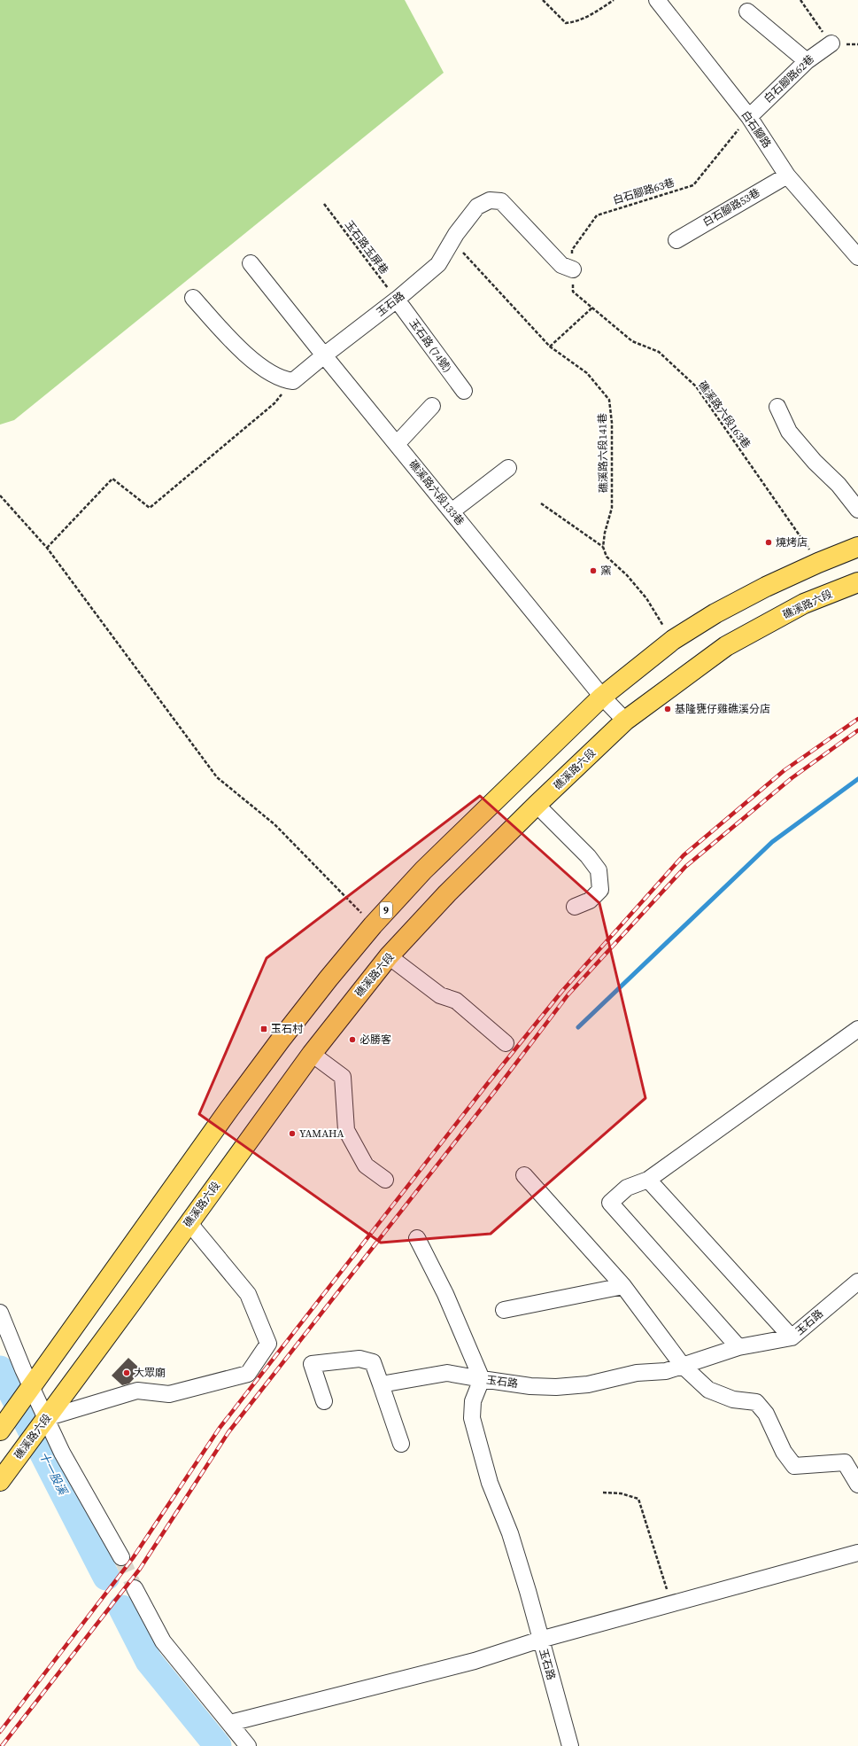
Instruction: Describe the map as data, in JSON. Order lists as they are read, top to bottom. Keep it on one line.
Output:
{"streets":{"main road":["礁溪路六段","9"],"street":["白石腳路62巷","白石腳路","白石腳路53巷","玉石路","玉石路 (74號)","礁溪路六段133巷"],"path":["白石腳路63巷","玉石路玉屏巷","礁溪路六段163巷","礁溪路六段141巷"]},"crossings":[["白石腳路62巷","白石腳路"],["白石腳路62巷","白石腳路63巷"],["白石腳路","白石腳路63巷"],["白石腳路","白石腳路53巷"],["白石腳路63巷","玉石路"],["白石腳路63巷","礁溪路六段163巷"],["玉石路玉屏巷","玉石路"],["玉石路玉屏巷","玉石路 (74號)"],["玉石路","玉石路 (74號)"],["玉石路","礁溪路六段141巷"],["玉石路","礁溪路六段133巷"],["礁溪路六段163巷","9"],["礁溪路六段133巷","礁溪路六段"],["礁溪路六段133巷","9"]],"water":["十一股溪"],"places":{"other":["燒烤店","窯","基隆甕仔雞礁溪分店","必勝客","YAMAHA","大眾廟"],"transit":["玉石村"]}}
